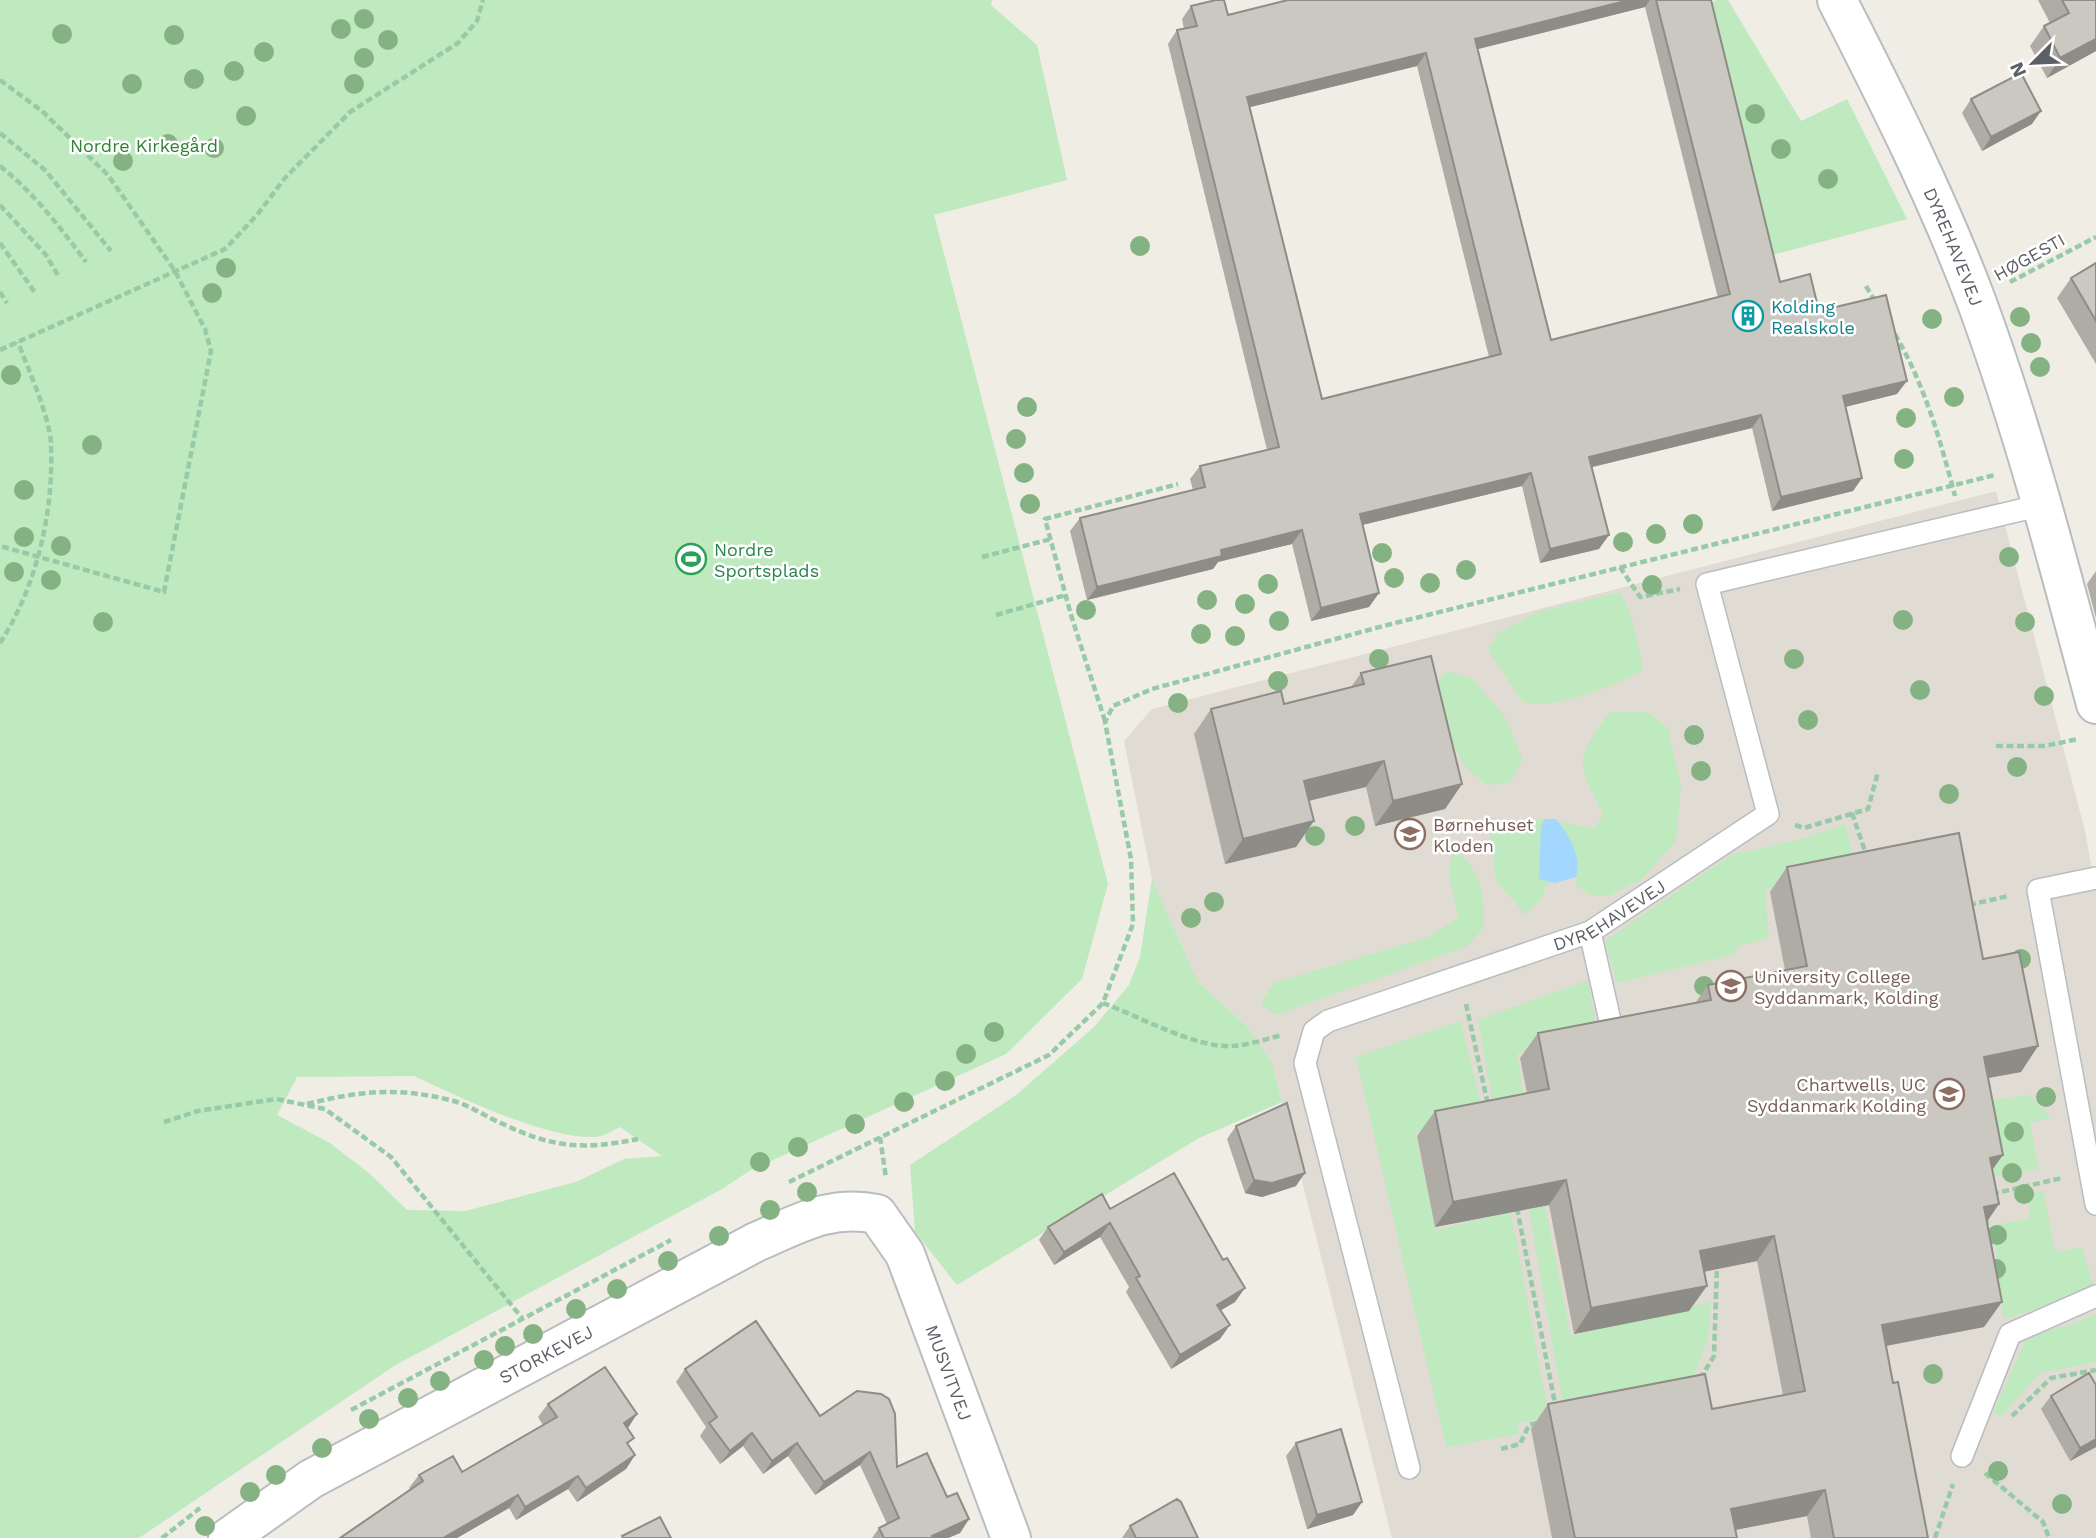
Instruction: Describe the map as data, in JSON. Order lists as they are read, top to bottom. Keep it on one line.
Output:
{"streets":{"street":["DYREHAVEVEJ","STORKEVEJ","MUSVITVEJ"],"path":["HØGESTI"]},"crossings":[["DYREHAVEVEJ","HØGESTI"],["STORKEVEJ","MUSVITVEJ"]],"parks":["Nordre Kirkegård"],"places":{"building":["Kolding Realskole"],"sports":["Nordre Sportsplads"],"school or university":["Børnehuset Kloden","University College Syddanmark, Kolding","Chartwells, UC Syddanmark Kolding"]},"north":"bottom left"}
